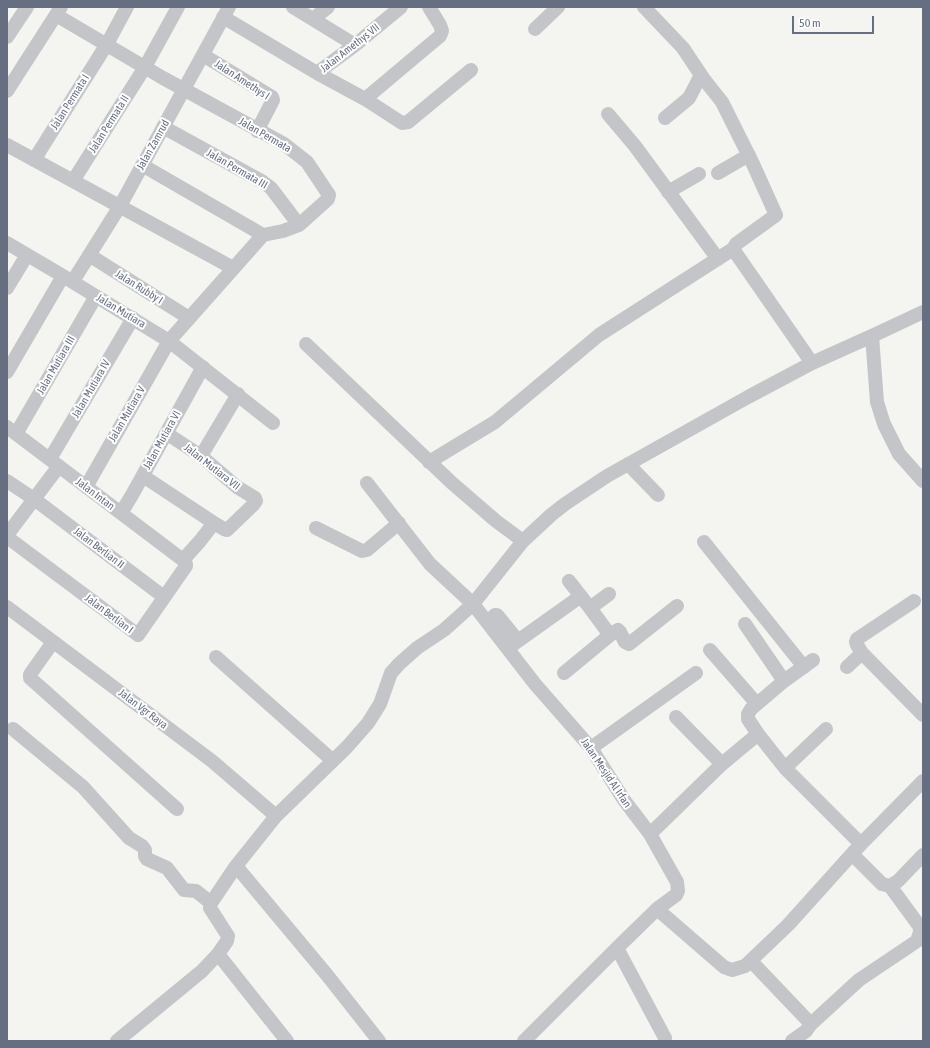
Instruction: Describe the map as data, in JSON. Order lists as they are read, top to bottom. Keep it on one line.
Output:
{"streets":{"street":["Jalan Amethys VII","Jalan Amethys I","Jalan Permata I","Jalan Permata II","Jalan Permata","Jalan Zamrud","Jalan Permata III","Jalan Rubby I","Jalan Mutiara","Jalan Mutiara III","Jalan Mutiara IV","Jalan Mutiara V","Jalan Mutiara VI","Jalan Mutiara VII","Jalan Intan","Jalan Berlian II","Jalan Berlian I","Jalan Vgr Raya","Jalan Mesjid Al Irfan"]},"crossings":[["Jalan Amethys I","Jalan Permata"],["Jalan Amethys I","Jalan Zamrud"],["Jalan Permata I","Jalan Permata"],["Jalan Permata II","Jalan Permata"],["Jalan Permata","Jalan Zamrud"],["Jalan Permata","Jalan Permata III"],["Jalan Zamrud","Jalan Permata III"],["Jalan Zamrud","Jalan Rubby I"],["Jalan Zamrud","Jalan Mutiara"],["Jalan Mutiara","Jalan Mutiara III"],["Jalan Mutiara","Jalan Mutiara IV"],["Jalan Mutiara","Jalan Mutiara V"],["Jalan Mutiara","Jalan Mutiara VI"],["Jalan Mutiara III","Jalan Intan"],["Jalan Mutiara IV","Jalan Intan"],["Jalan Mutiara IV","Jalan Berlian II"],["Jalan Mutiara IV","Jalan Berlian I"],["Jalan Mutiara V","Jalan Intan"],["Jalan Mutiara VI","Jalan Mutiara VII"],["Jalan Mutiara VI","Jalan Intan"],["Jalan Intan","Jalan Berlian I"],["Jalan Berlian II","Jalan Berlian I"]],"scale_bar":"50 m"}
